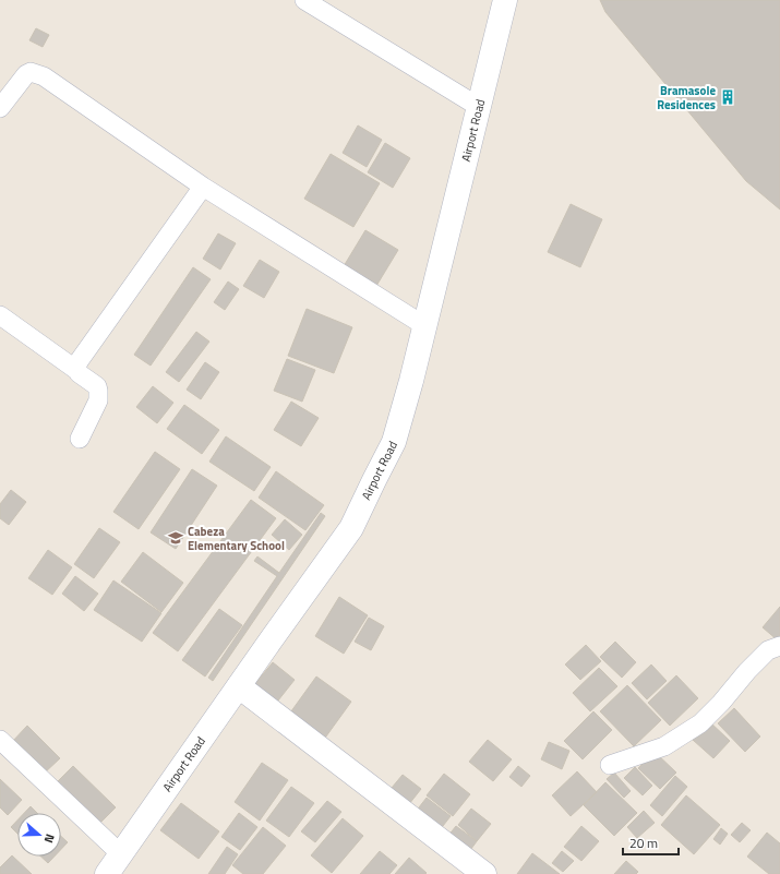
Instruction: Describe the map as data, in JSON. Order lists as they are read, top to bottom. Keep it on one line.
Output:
{"streets":{"main road":["Airport Road"]},"places":{"building":["Bramasole Residences"],"school or university":["Cabeza Elementary School"]},"scale_bar":"20 m","north":"right"}
